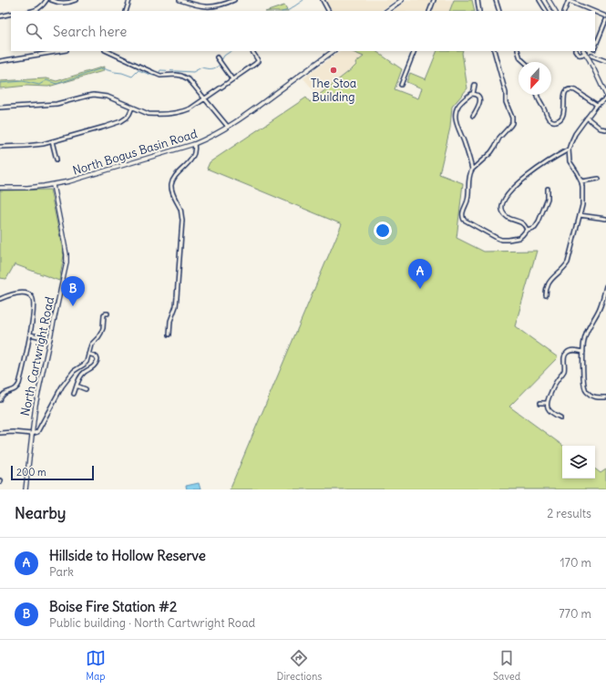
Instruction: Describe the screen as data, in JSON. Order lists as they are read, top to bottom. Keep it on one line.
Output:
{"streets":{"street":["North Bogus Basin Road","North Cartwright Road"]},"crossings":[["North Bogus Basin Road","North Cartwright Road"]],"places":["The Stoa Building"],"scale_bar":"200 m","north":"bottom","page":{"search":"Search here","pins":["A","B"],"scale":"200 m","heading":["Nearby","2 results"],"list":[{"mark":"A","name":"Hillside to Hollow Reserve","note":"Park","value":"170 m"},{"mark":"B","name":"Boise Fire Station #2","note":"Public building · North Cartwright Road","value":"770 m"}],"nav":["Map","Directions","Saved"]}}
